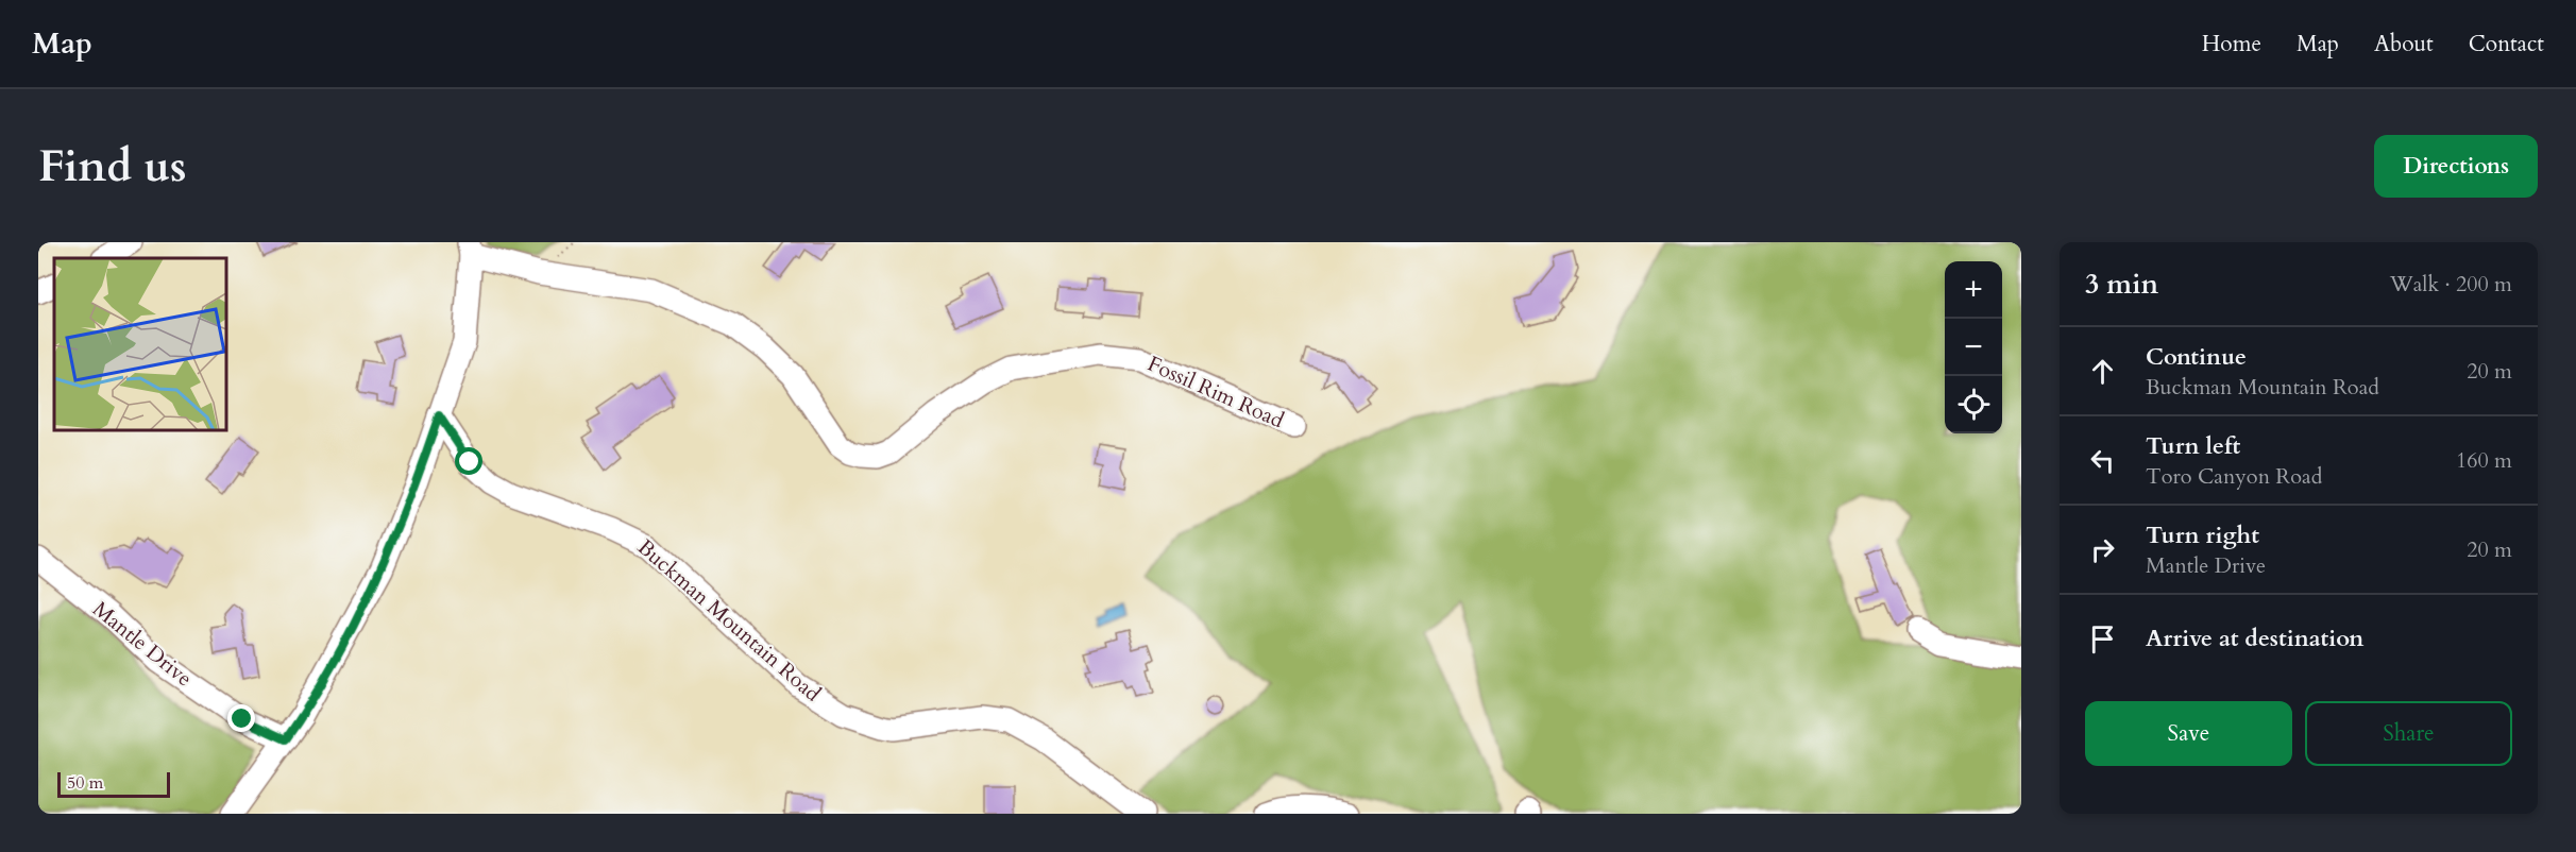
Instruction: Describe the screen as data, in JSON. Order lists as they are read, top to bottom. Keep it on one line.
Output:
{"streets":{"street":["Fossil Rim Road","Buckman Mountain Road","Mantle Drive"]},"scale_bar":"50 m","page":{"header":"Map","nav":["Home","Map","About","Contact"],"buttons":["Directions",["Save","Share"]],"title":"Find us","heading":["3 min","Walk · 200 m"],"map_buttons":["+","−"],"list":[["Continue","Buckman Mountain Road","20 m"],["Turn left","Toro Canyon Road","160 m"],["Turn right","Mantle Drive","20 m"],"Arrive at destination"],"scale":"50 m"}}
